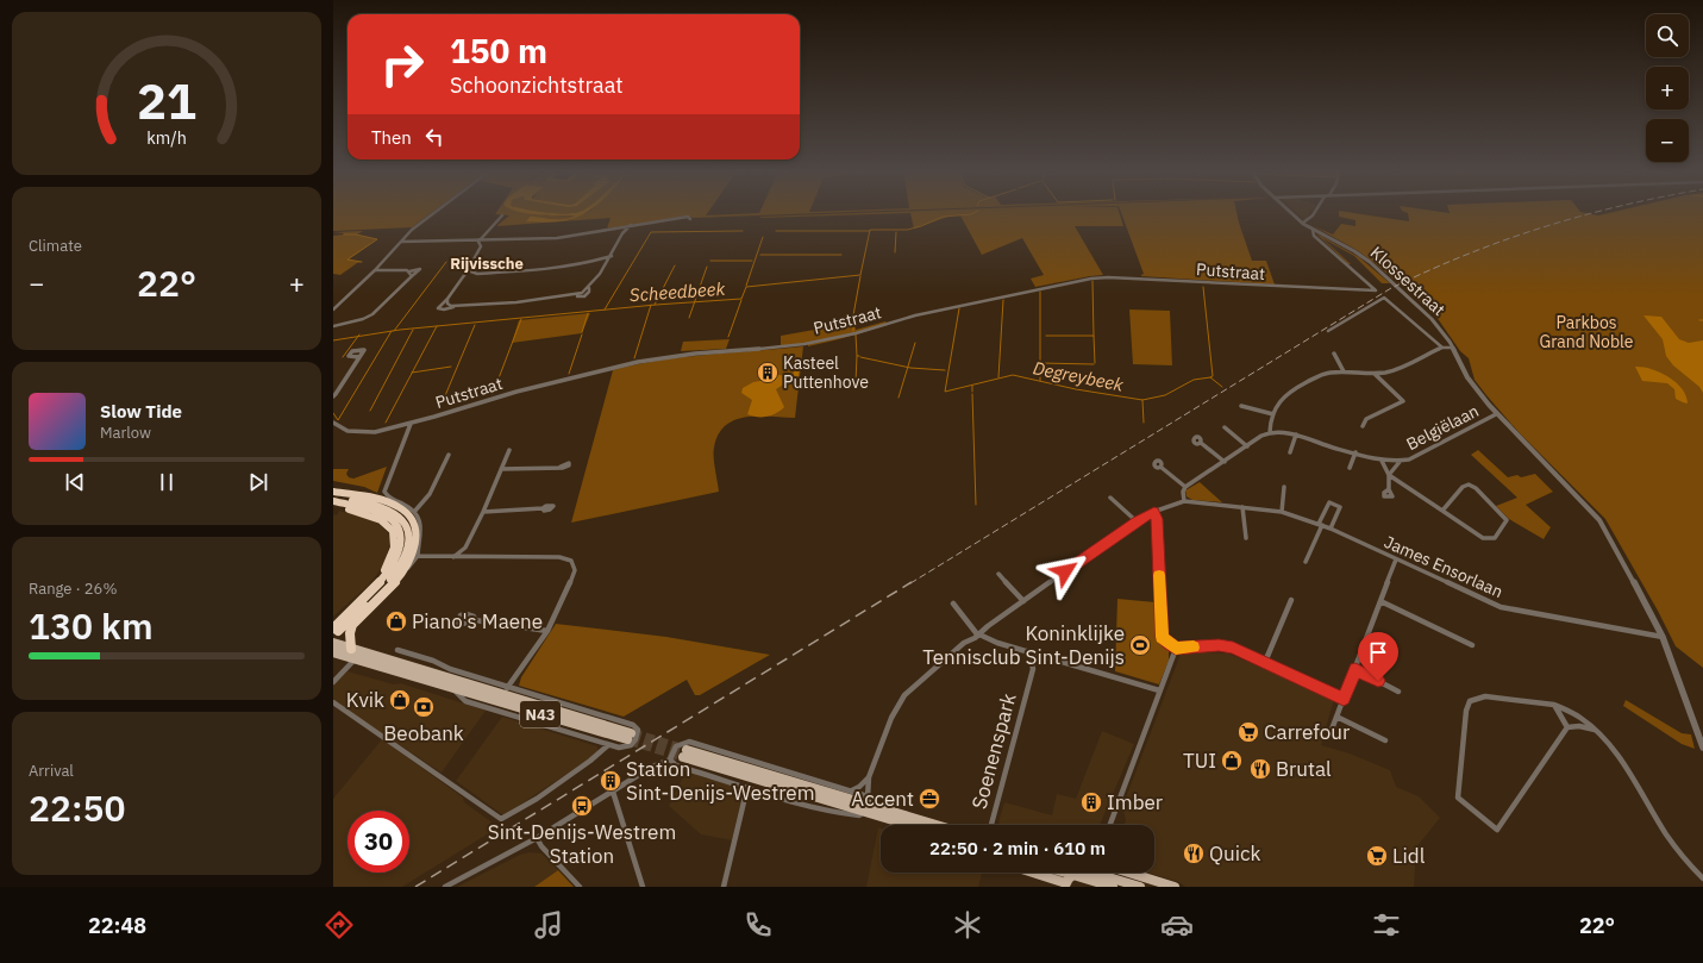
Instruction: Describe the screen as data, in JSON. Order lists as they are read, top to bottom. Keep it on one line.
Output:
{"streets":{"main road":["N43"],"street":["Putstraat","Klossestraat","Belgiëlaan","James Ensorlaan","Soenenspark"]},"crossings":[["Putstraat","Klossestraat"],["Klossestraat","Belgiëlaan"],["Klossestraat","James Ensorlaan"]],"districts":["Rijvissche"],"water":["Scheedbeek","Degreybeek"],"parks":["Parkbos Grand Noble"],"places":{"building":["Kasteel Puttenhove","Station Sint-Denijs-Westrem","Imber"],"shop":["Piano's Maene","Kvik","TUI"],"sports":["Koninklijke Tennisclub Sint-Denijs"],"bank":["Beobank"],"supermarket":["Carrefour","Lidl"],"restaurant":["Brutal","Quick"],"office":["Accent"],"bus stop":["Sint-Denijs-Westrem Station"]},"page":{"map_buttons":["+","−"],"turn":["150 m","Schoonzichtstraat"],"then":"Then","tile":["Climate",["Range · 26%","130 km"],["Arrival","22:50"]],"heat":["−","22°","+"],"song":["Slow Tide","Marlow"],"limit":"30","trip":"22:50 · 2 min · 610 m","tabs":["22:48","22°"],"gauge":["21","km/h"]}}
